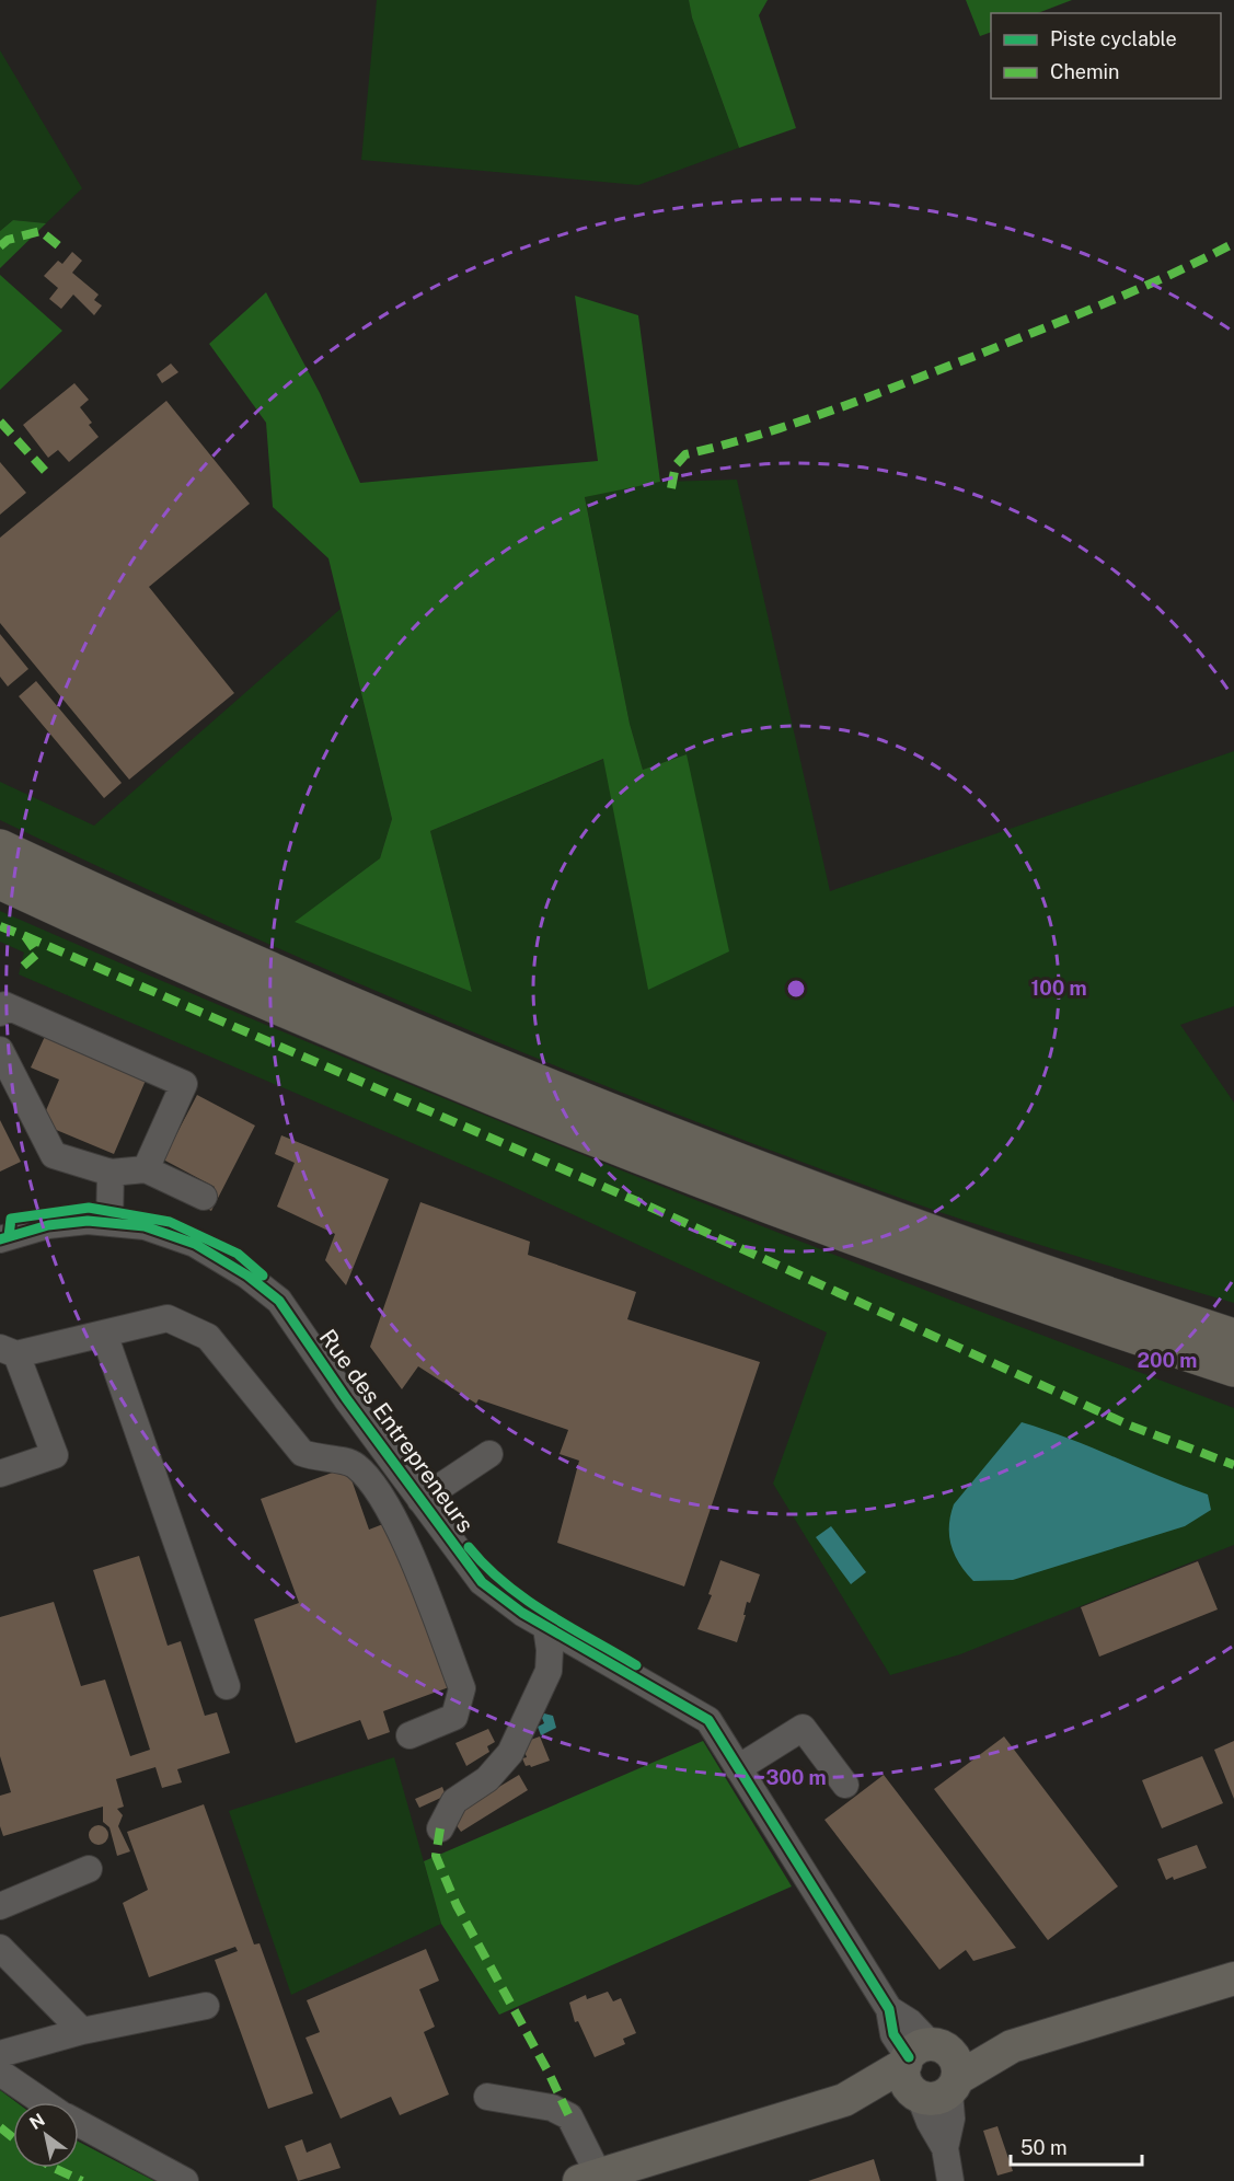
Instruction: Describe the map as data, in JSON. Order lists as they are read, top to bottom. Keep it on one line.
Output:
{"streets":{"street":["Rue des Entrepreneurs"]},"legend":["Piste cyclable","Chemin"],"scale_bar":"50 m","north":"top left","rings":["100 m","200 m","300 m"]}
